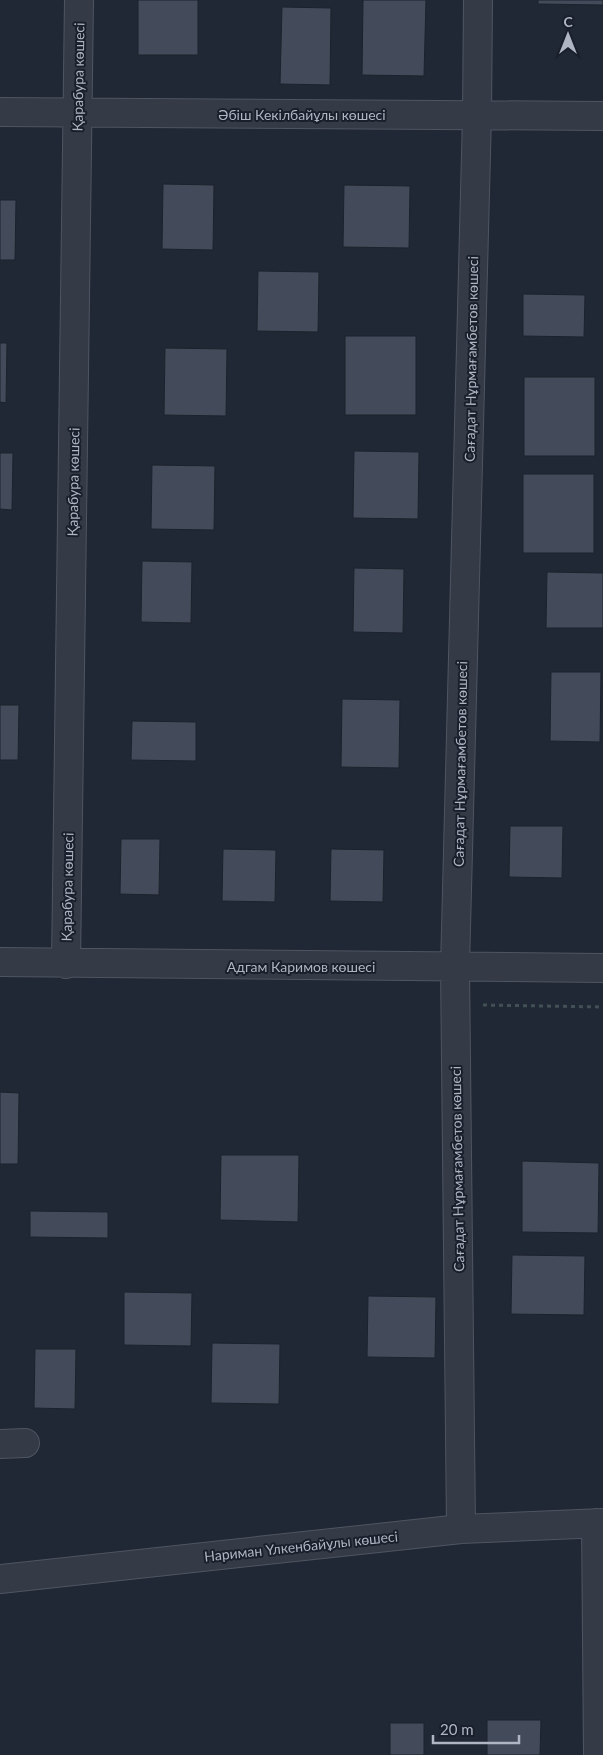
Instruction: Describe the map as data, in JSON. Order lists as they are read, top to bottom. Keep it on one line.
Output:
{"streets":{"street":["Қарабура көшесі","Әбіш Кекілбайұлы көшесі","Сағадат Нұрмағамбетов көшесі","Адгам Каримов көшесі","Нариман Үлкенбайұлы көшесі"]},"crossings":[["Қарабура көшесі","Әбіш Кекілбайұлы көшесі"],["Қарабура көшесі","Адгам Каримов көшесі"],["Әбіш Кекілбайұлы көшесі","Сағадат Нұрмағамбетов көшесі"],["Сағадат Нұрмағамбетов көшесі","Адгам Каримов көшесі"],["Сағадат Нұрмағамбетов көшесі","Нариман Үлкенбайұлы көшесі"]],"scale_bar":"20 m","north":"top"}
